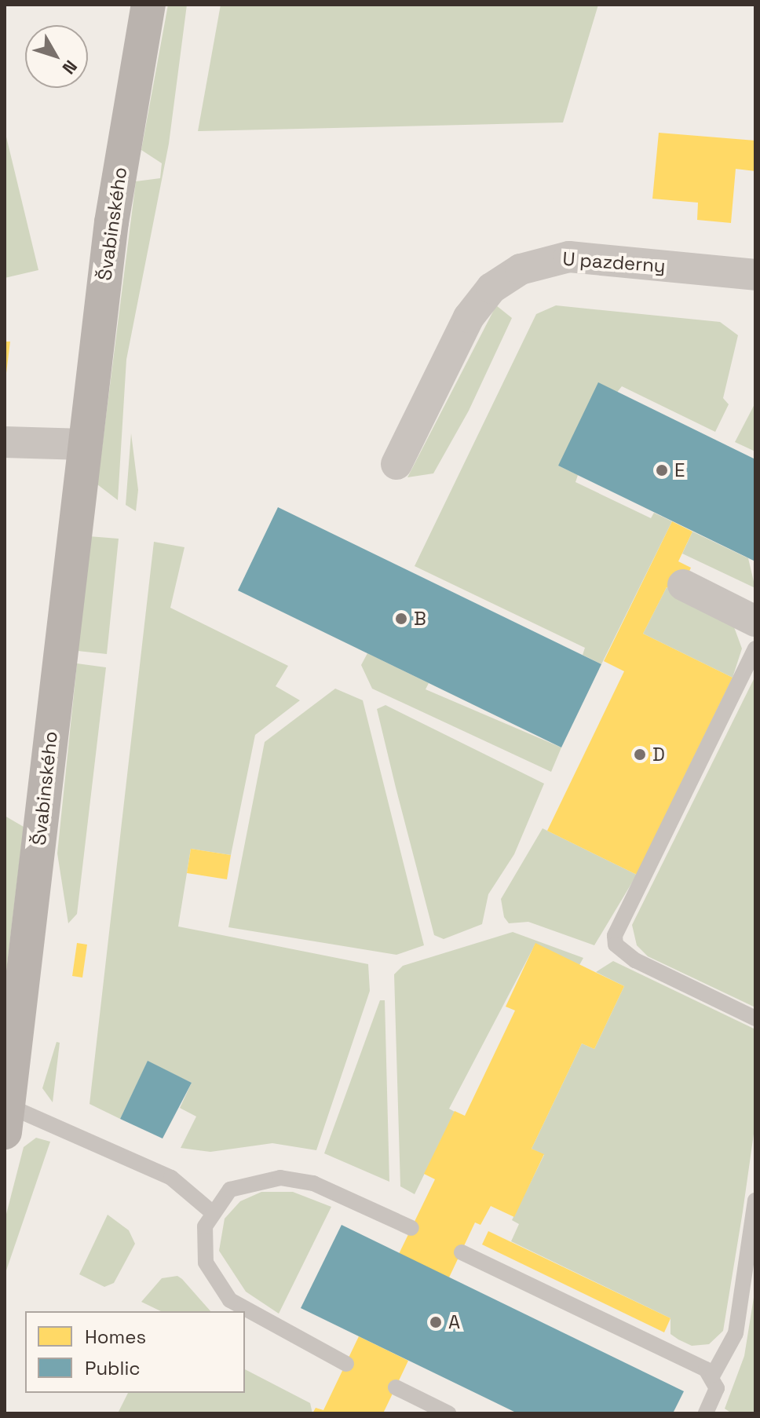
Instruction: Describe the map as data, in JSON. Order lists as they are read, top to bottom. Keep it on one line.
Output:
{"streets":{"street":["Švabinského","U pazderny"]},"places":["E","B","D","A"],"legend":["Homes","Public"],"north":"bottom right"}
